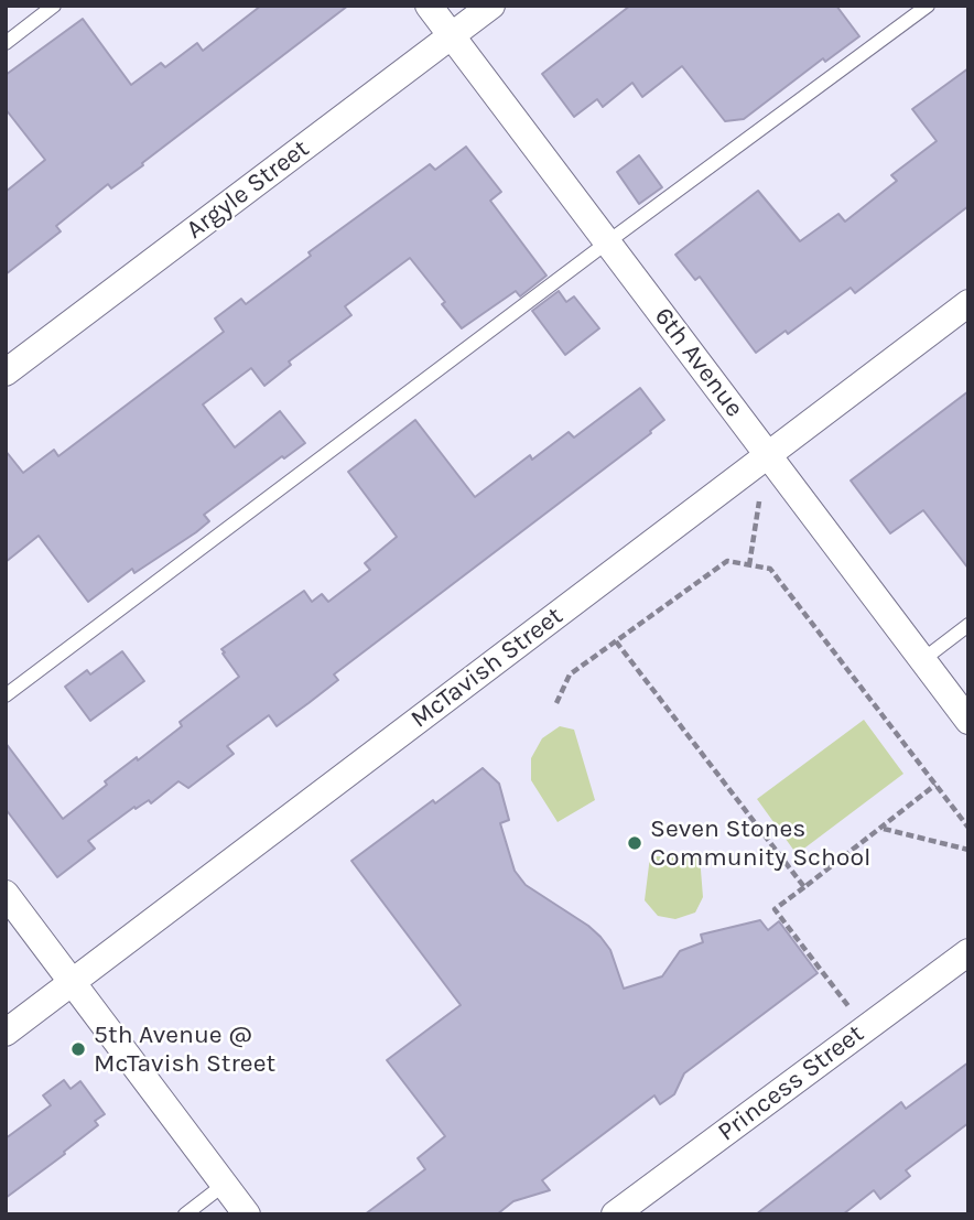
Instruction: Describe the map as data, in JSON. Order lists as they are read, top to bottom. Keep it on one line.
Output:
{"streets":{"street":["Argyle Street","6th Avenue","McTavish Street","Princess Street"]},"crossings":[["Argyle Street","6th Avenue"],["6th Avenue","McTavish Street"]],"places":["Seven Stones Community School","5th Avenue @ McTavish Street"]}
